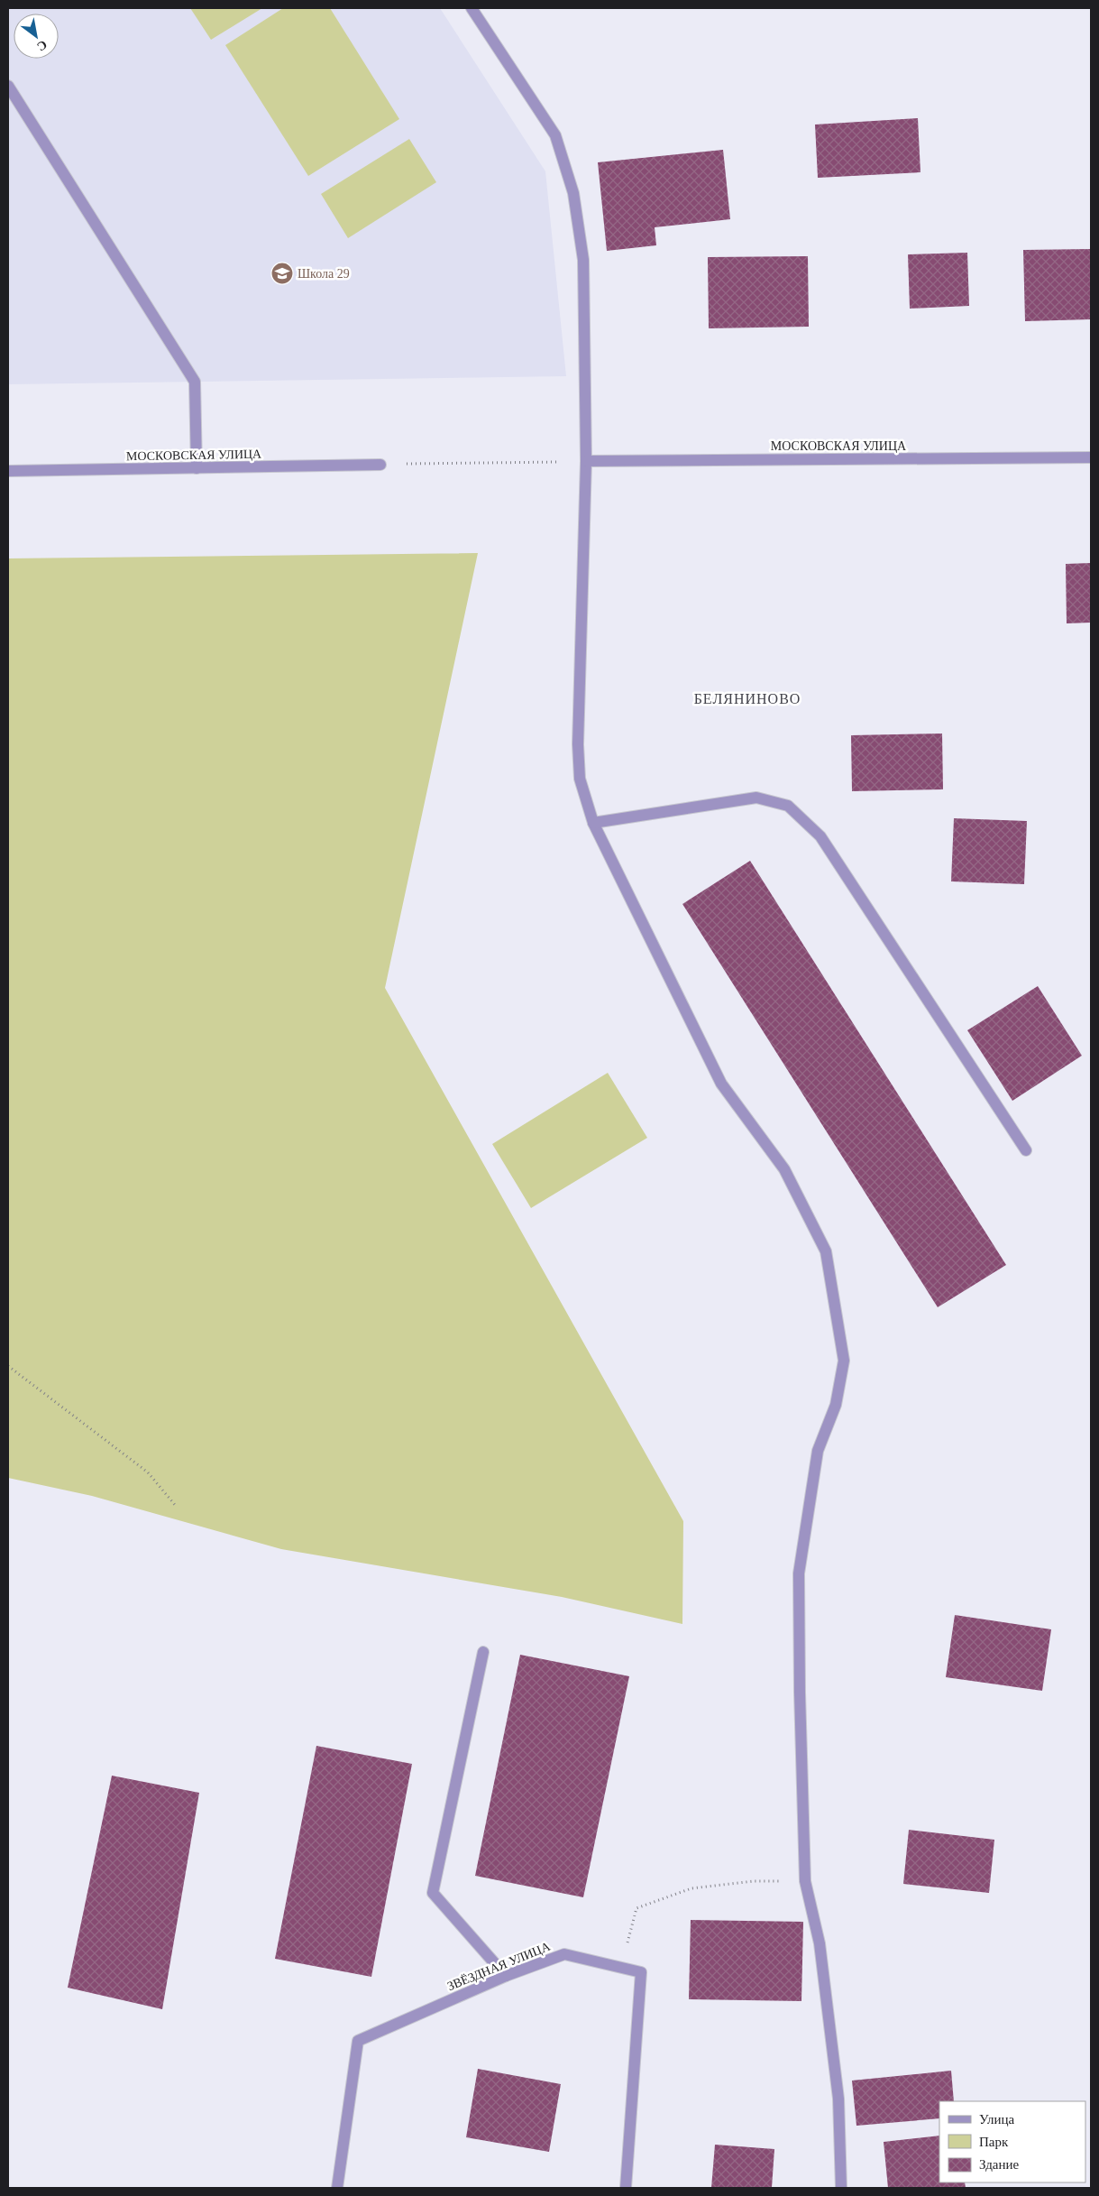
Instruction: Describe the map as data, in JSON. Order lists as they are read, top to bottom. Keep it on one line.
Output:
{"streets":{"street":["МОСКОВСКАЯ УЛИЦА","ЗВЁЗДНАЯ УЛИЦА"]},"districts":["БЕЛЯНИНОВО"],"places":{"school or university":["Школа 29"]},"legend":["Улица","Парк","Здание"],"north":"bottom right"}
